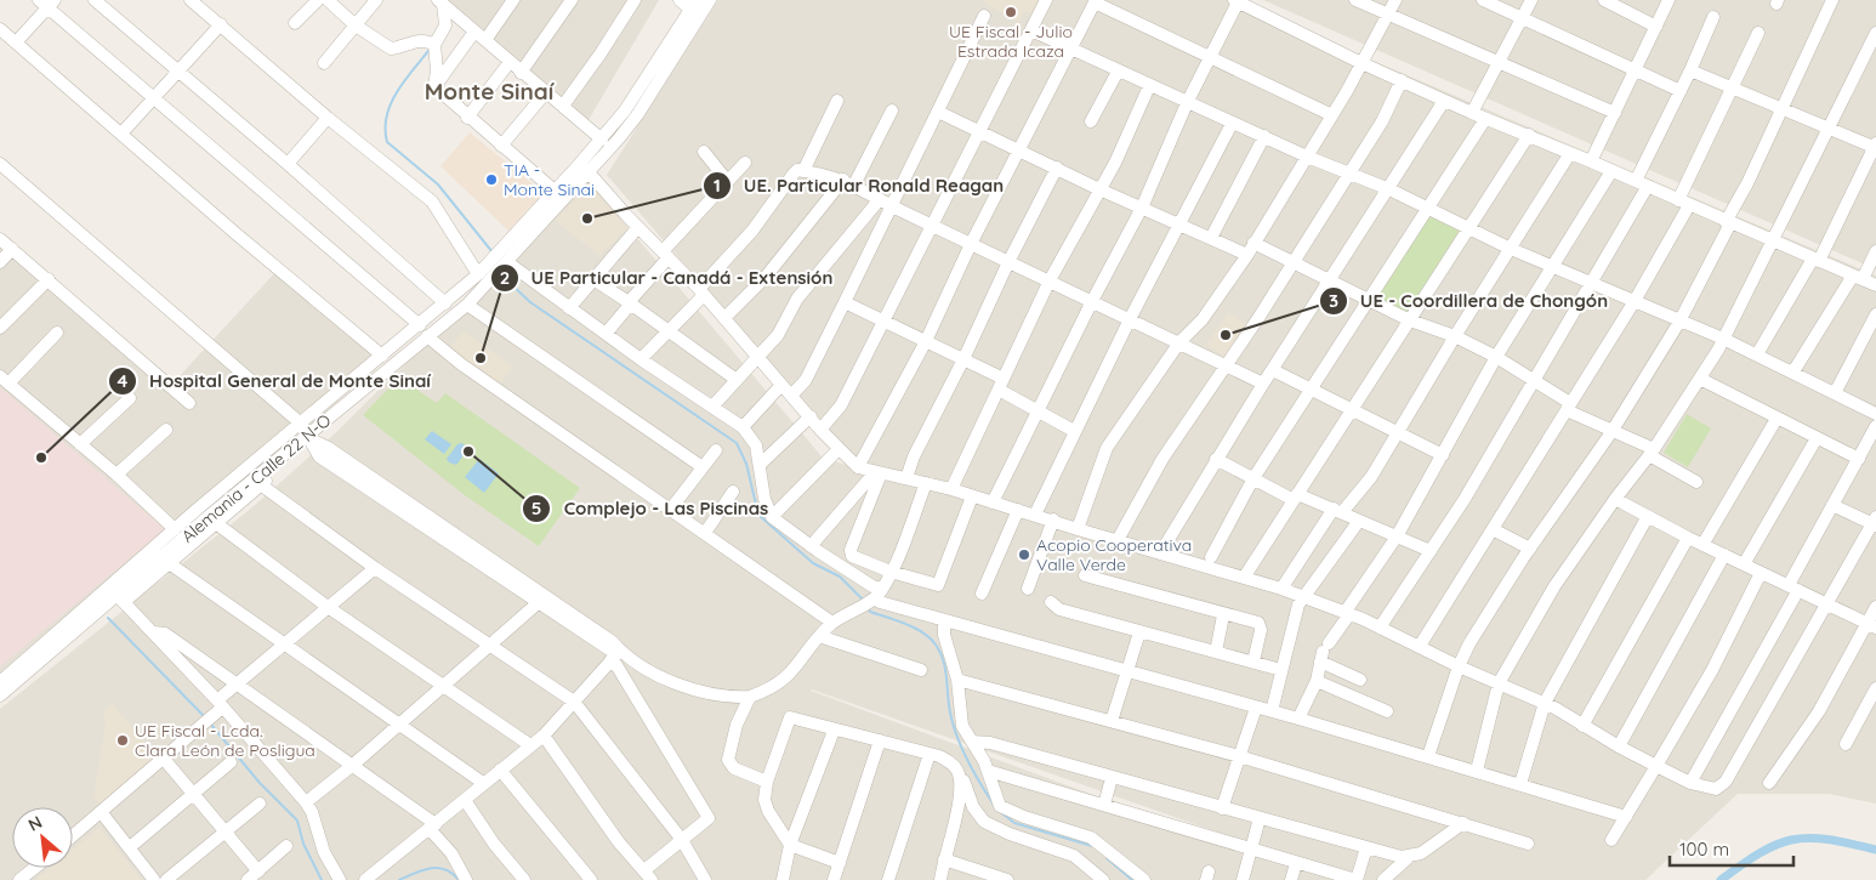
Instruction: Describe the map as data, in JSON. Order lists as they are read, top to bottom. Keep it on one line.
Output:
{"streets":{"street":["Alemania - Calle 22 N-O"]},"districts":["Monte Sinaí"],"places":["UE Fiscal - Julio Estrada Icaza","TIA - Monte Sinai","UE. Particular Ronald Reagan","UE - Coordillera de Chongón","UE Particular - Canadá - Extensión","Complejo - Las Piscinas","Hospital General de Monte Sinaí","Acopio Cooperativa Valle Verde","UE Fiscal - Lcda. Clara León de Posligua"],"scale_bar":"100 m","north":"top left"}
